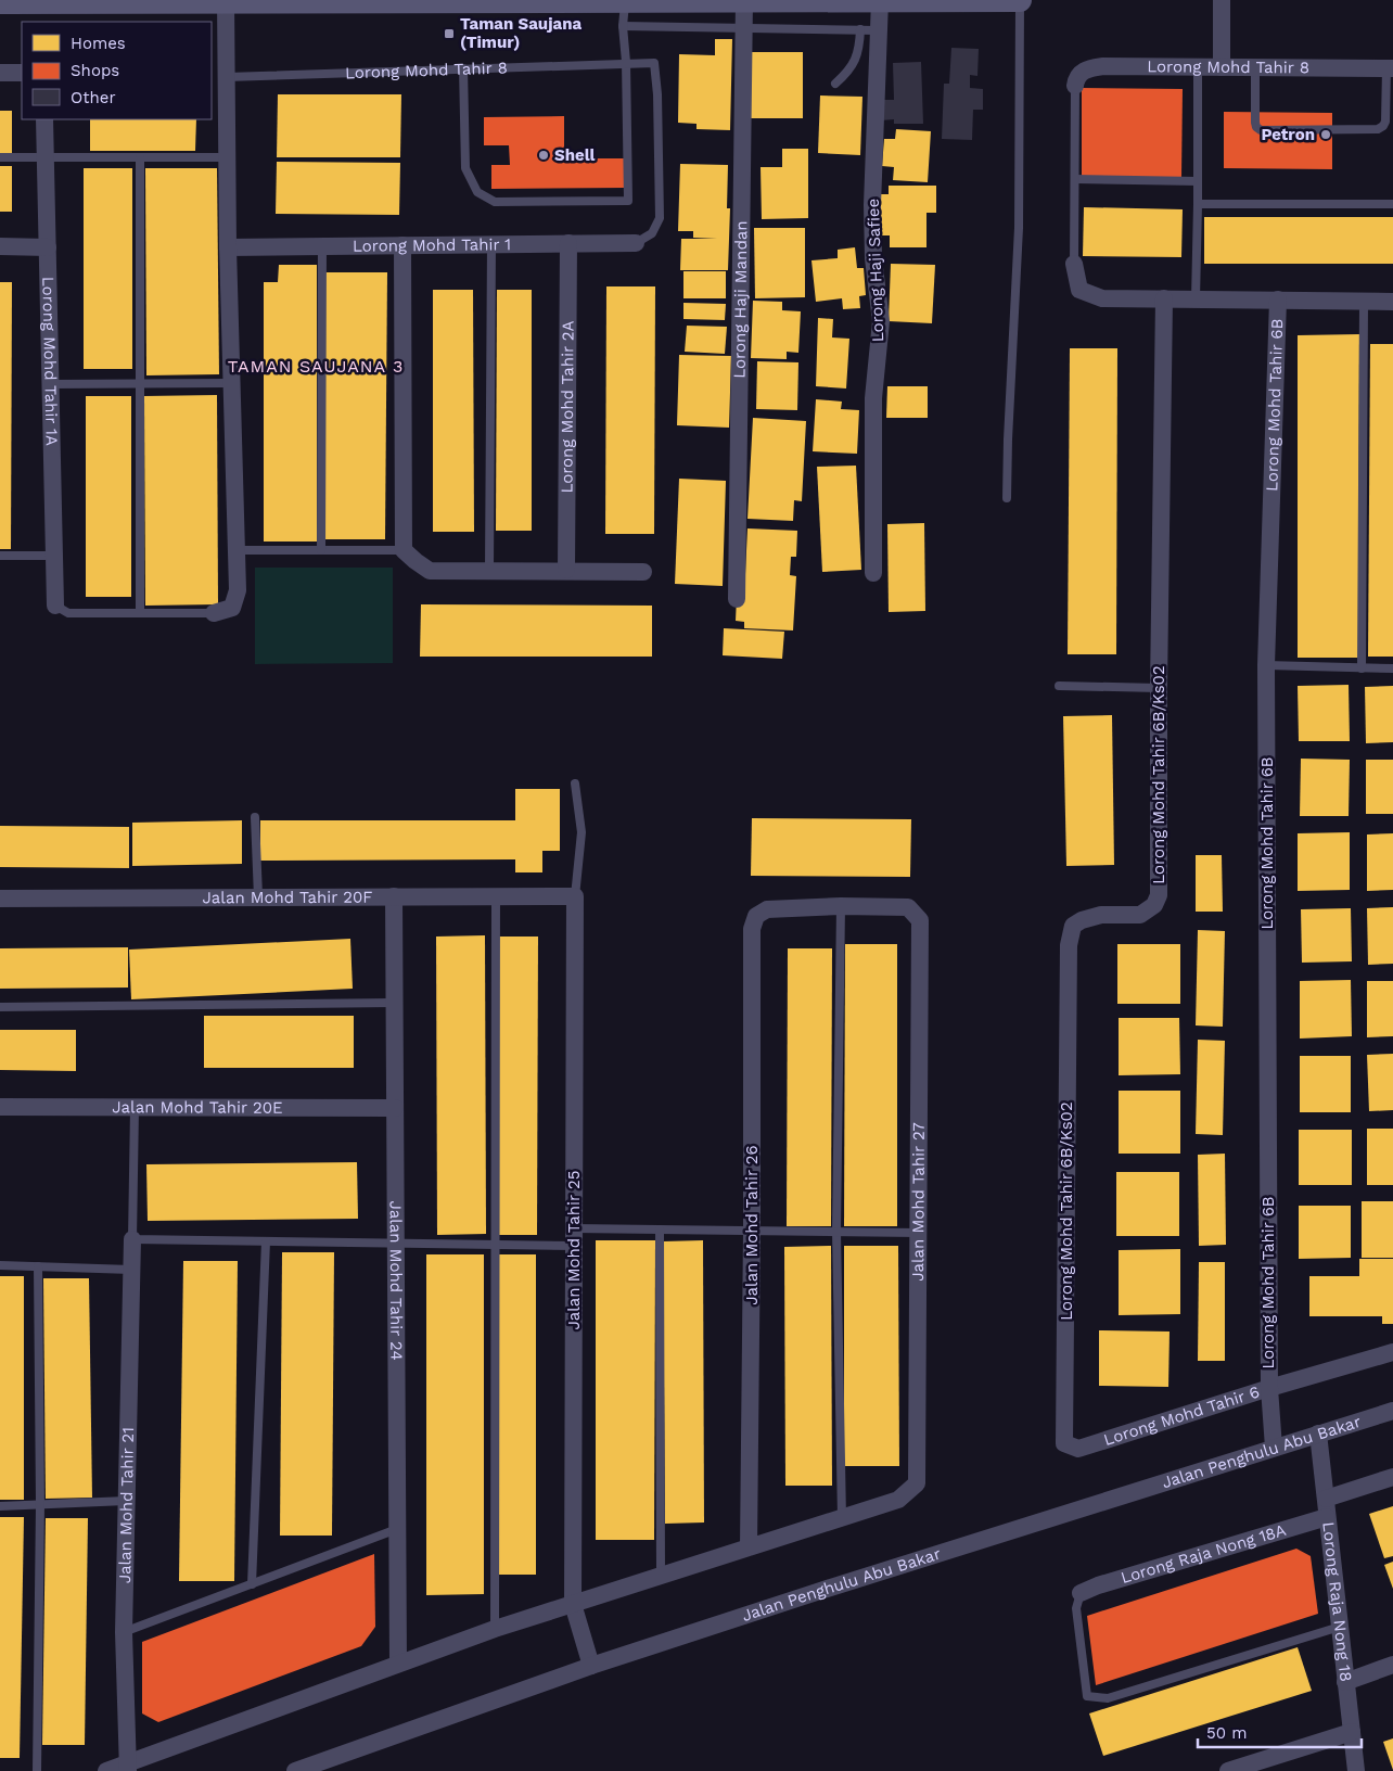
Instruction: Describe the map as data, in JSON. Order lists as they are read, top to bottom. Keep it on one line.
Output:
{"streets":{"street":["Lorong Mohd Tahir 8","Lorong Mohd Tahir 1","Lorong Haji Safiee","Lorong Haji Mandan","Lorong Mohd Tahir 1A","Lorong Mohd Tahir 6B","Lorong Mohd Tahir 2A","Lorong Mohd Tahir 6B/Ks02","Jalan Mohd Tahir 20F","Jalan Mohd Tahir 20E","Jalan Mohd Tahir 27","Jalan Mohd Tahir 26","Jalan Mohd Tahir 25","Jalan Mohd Tahir 24","Lorong Mohd Tahir 6","Jalan Penghulu Abu Bakar","Jalan Mohd Tahir 21","Lorong Raja Nong 18A","Lorong Raja Nong 18"]},"crossings":[["Lorong Mohd Tahir 8","Lorong Mohd Tahir 1"],["Lorong Mohd Tahir 1","Lorong Mohd Tahir 2A"],["Lorong Mohd Tahir 6B","Lorong Mohd Tahir 6"],["Lorong Mohd Tahir 6B","Jalan Penghulu Abu Bakar"],["Lorong Mohd Tahir 6B/Ks02","Lorong Mohd Tahir 6"],["Jalan Mohd Tahir 20F","Jalan Mohd Tahir 25"],["Jalan Mohd Tahir 20F","Jalan Mohd Tahir 24"],["Jalan Mohd Tahir 20E","Jalan Mohd Tahir 24"],["Jalan Mohd Tahir 27","Jalan Mohd Tahir 26"],["Jalan Mohd Tahir 25","Jalan Penghulu Abu Bakar"],["Jalan Penghulu Abu Bakar","Lorong Raja Nong 18"],["Lorong Raja Nong 18A","Lorong Raja Nong 18"]],"districts":["TAMAN SAUJANA 3"],"places":{"transit":["Taman Saujana (Timur)"],"other":["Petron","Shell"]},"legend":["Homes","Shops","Other"],"scale_bar":"50 m"}
